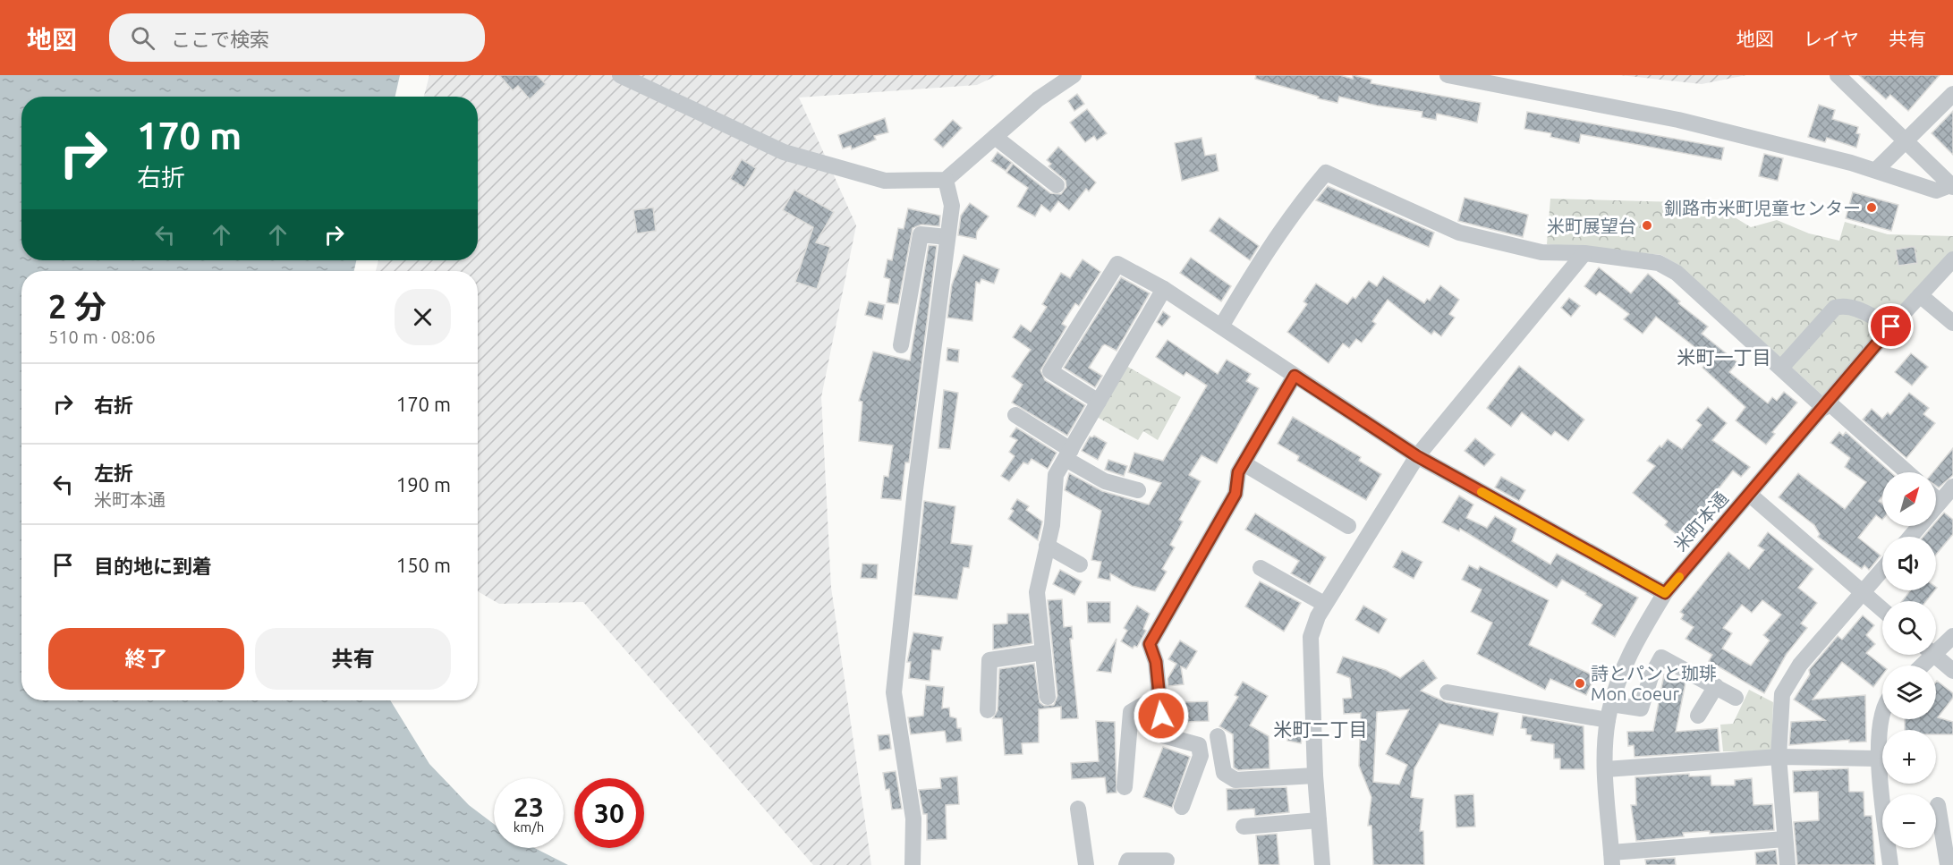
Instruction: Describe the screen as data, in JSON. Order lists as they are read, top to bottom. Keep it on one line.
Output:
{"streets":{"street":["米町本通"]},"districts":["米町一丁目","米町二丁目"],"places":["釧路市米町児童センター","米町展望台","詩とパンと珈琲 Mon Coeur"],"north":"top right","page":{"header":"地図","search":"ここで検索","nav":["地図","レイヤ","共有"],"turn":["170 m","右折"],"heading":["2 分","510 m · 08:06"],"list":[{"name":"右折","value":"170 m"},{"name":"左折","note":"米町本通","value":"190 m"},{"name":"目的地に到着","value":"150 m"}],"map_buttons":["+","−"],"buttons":["終了","共有"],"speed":"23 km/h","limit":"30"}}
